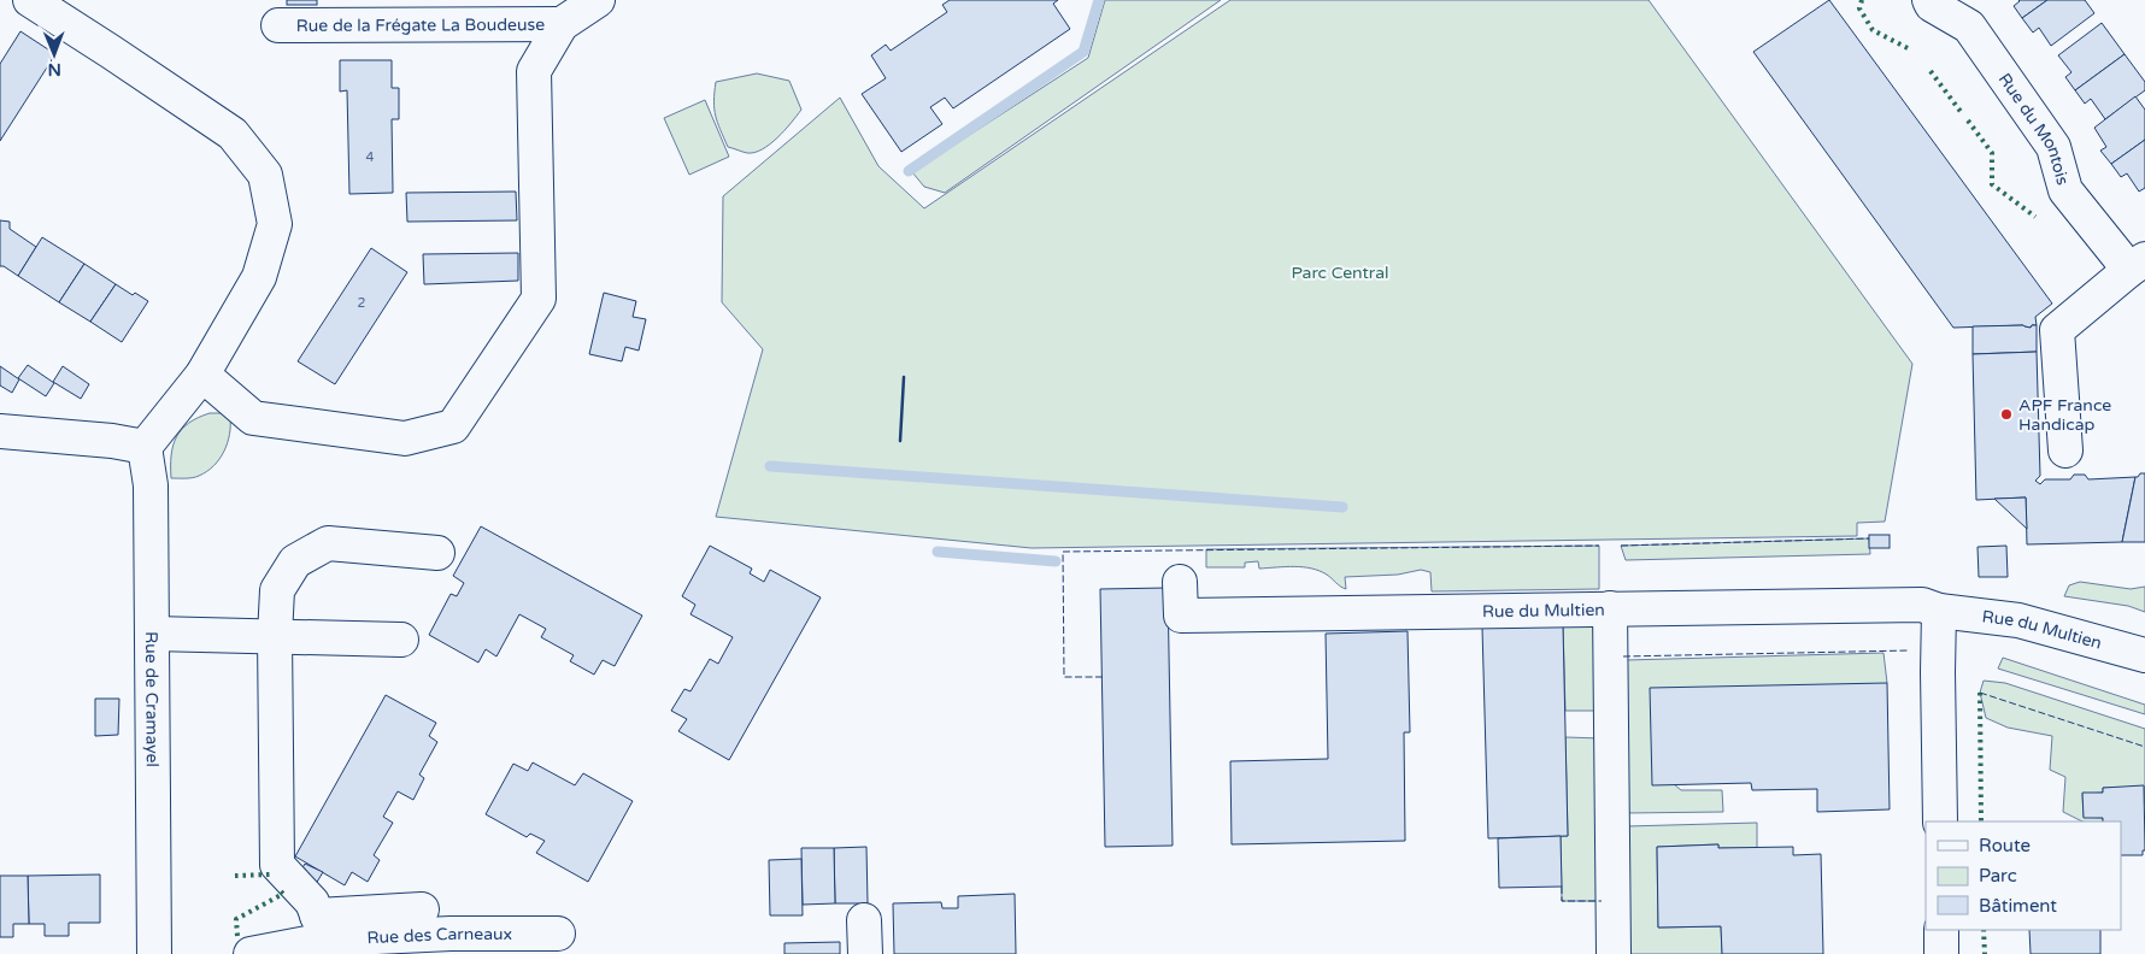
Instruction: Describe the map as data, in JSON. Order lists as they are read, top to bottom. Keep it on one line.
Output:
{"streets":{"street":["Rue de la Frégate La Boudeuse","Rue du Montois","Rue du Multien","Rue de Cramayel","Rue des Carneaux"]},"parks":["Parc Central"],"places":["APF France Handicap"],"house_numbers":["4","2"],"legend":["Route","Parc","Bâtiment"],"north":"bottom"}
